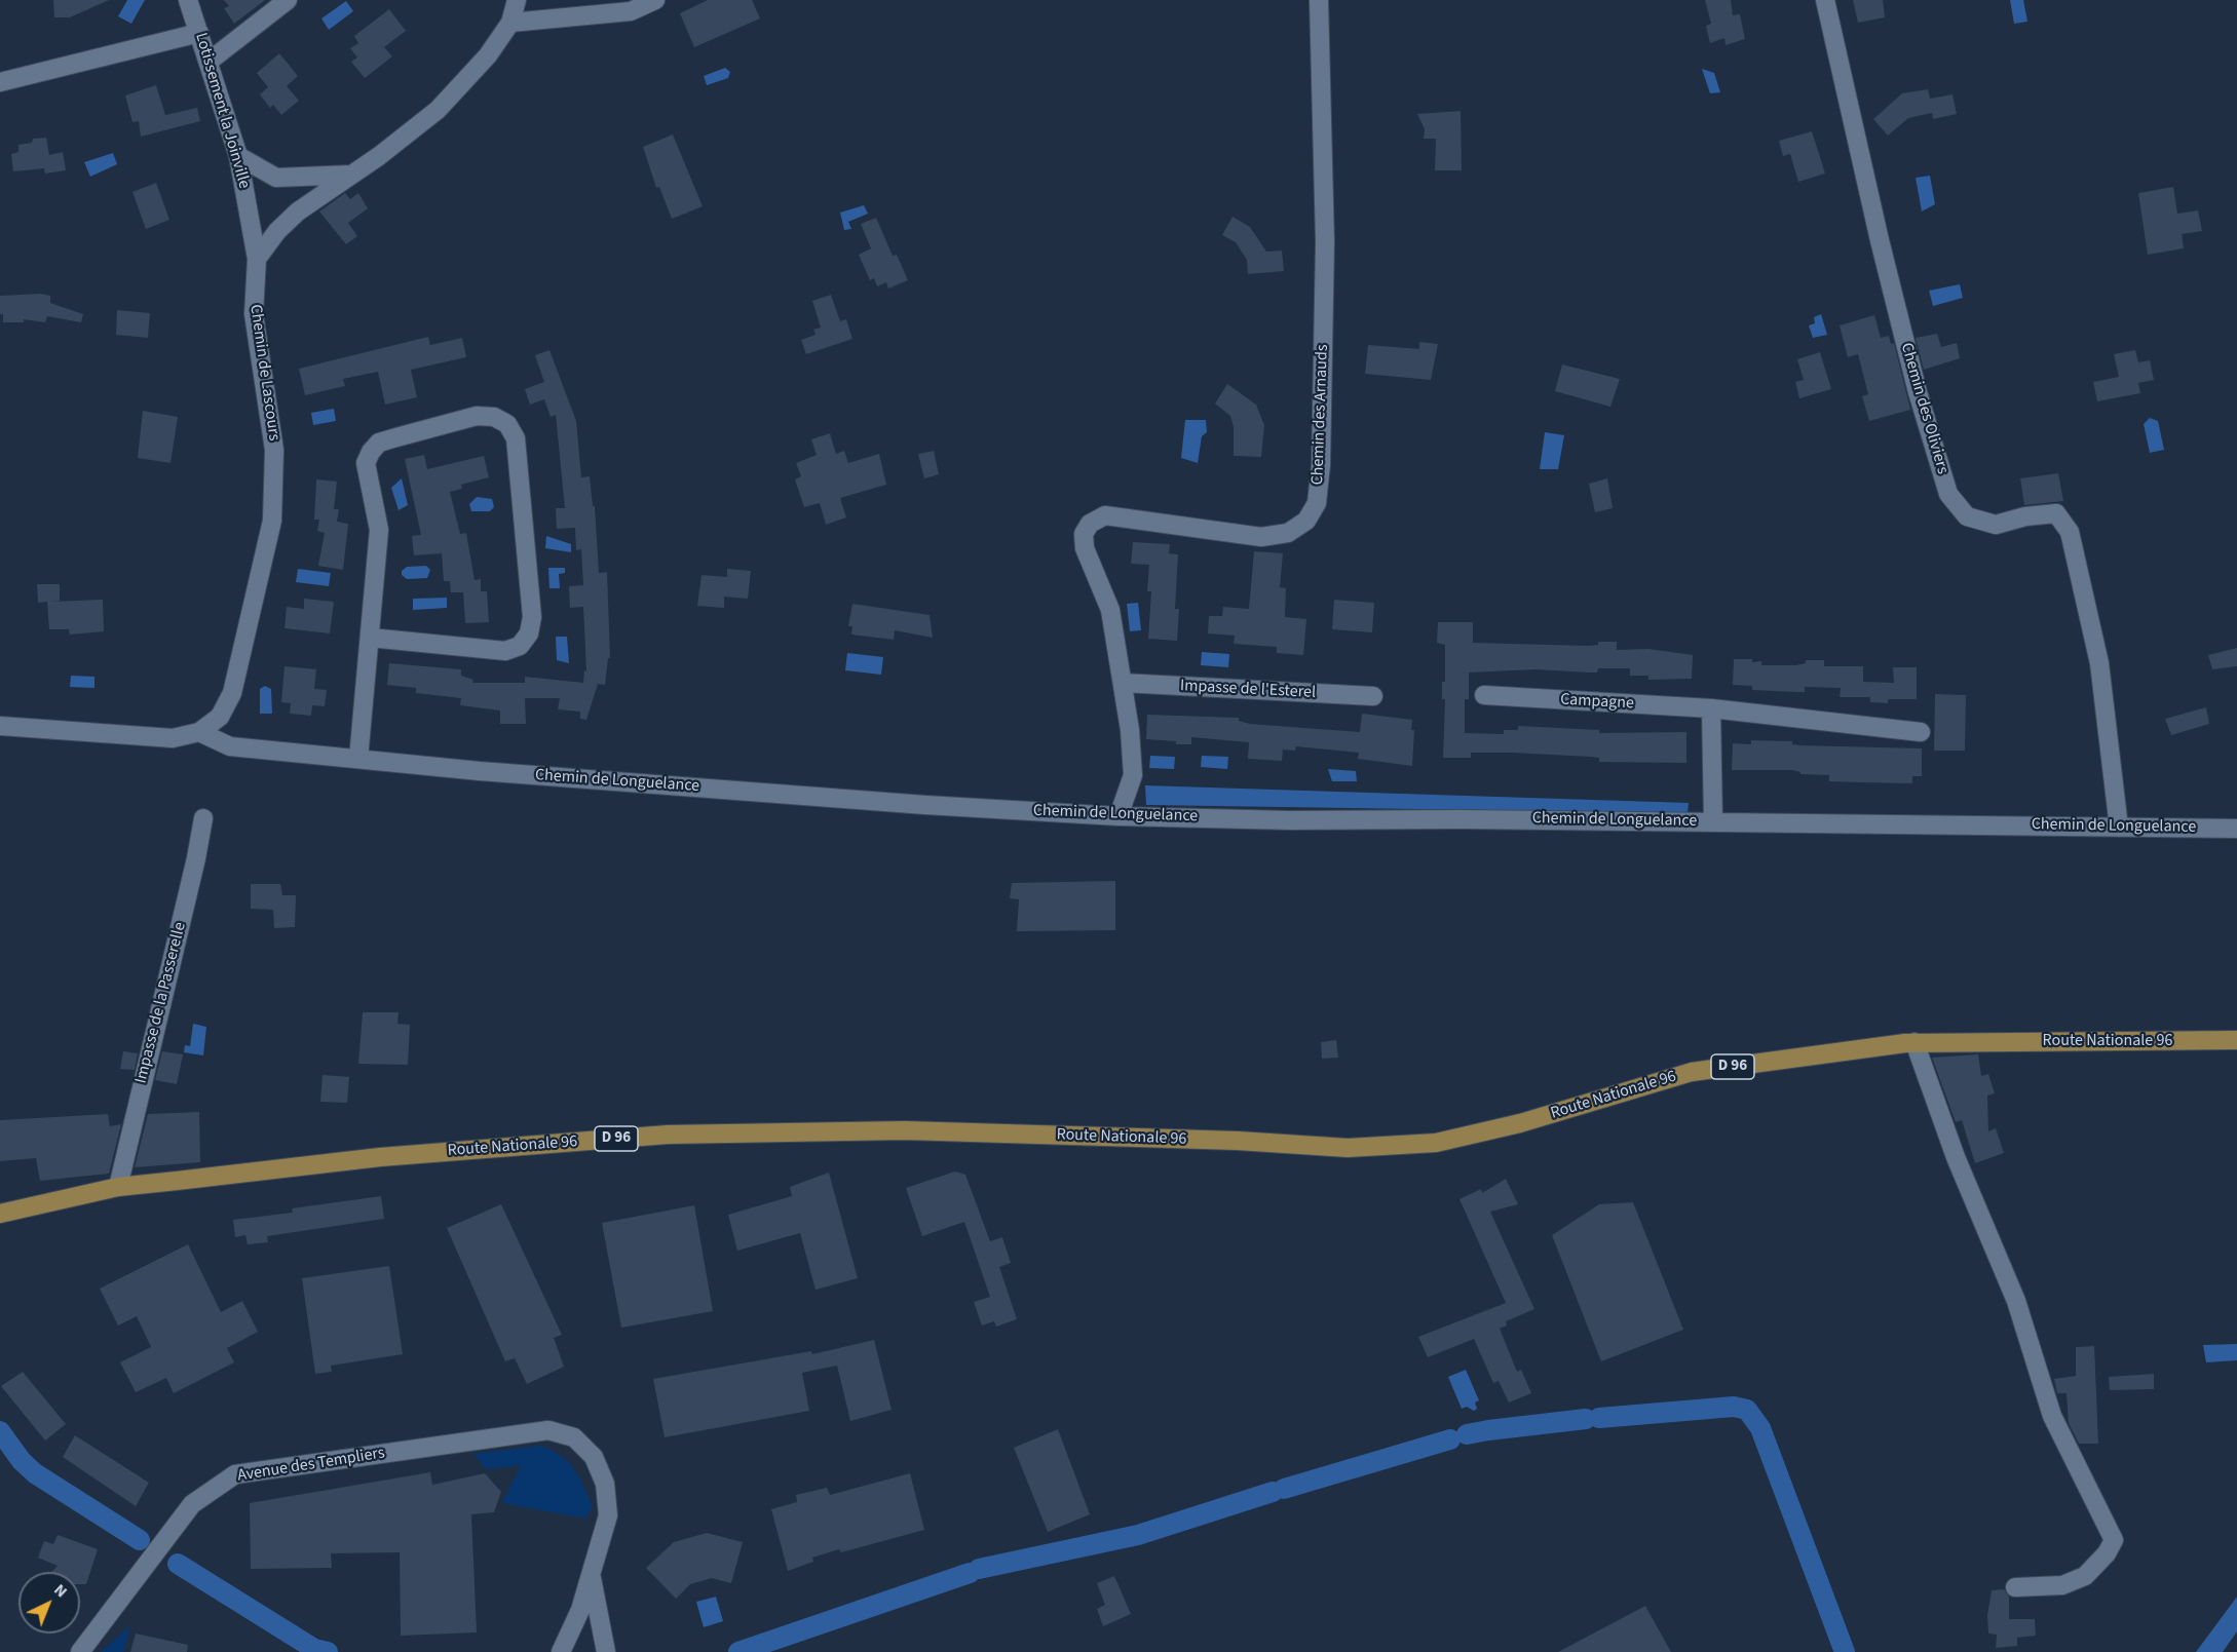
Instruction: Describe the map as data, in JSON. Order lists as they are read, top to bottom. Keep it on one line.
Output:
{"streets":{"main road":["Route Nationale 96","D 96"],"street":["Lotissement la Joinville","Chemin de Lascours","Chemin des Oliviers","Chemin des Arnauds","Impasse de l'Esterel","Campagne","Chemin de Longuelance","Impasse de la Passerelle","Avenue des Templiers"]},"crossings":[["Lotissement la Joinville","Chemin de Lascours"],["Chemin de Lascours","Chemin de Longuelance"],["Chemin des Oliviers","Chemin de Longuelance"],["Chemin des Arnauds","Impasse de l'Esterel"],["Chemin des Arnauds","Chemin de Longuelance"],["Impasse de la Passerelle","Route Nationale 96"]],"north":"top right"}
